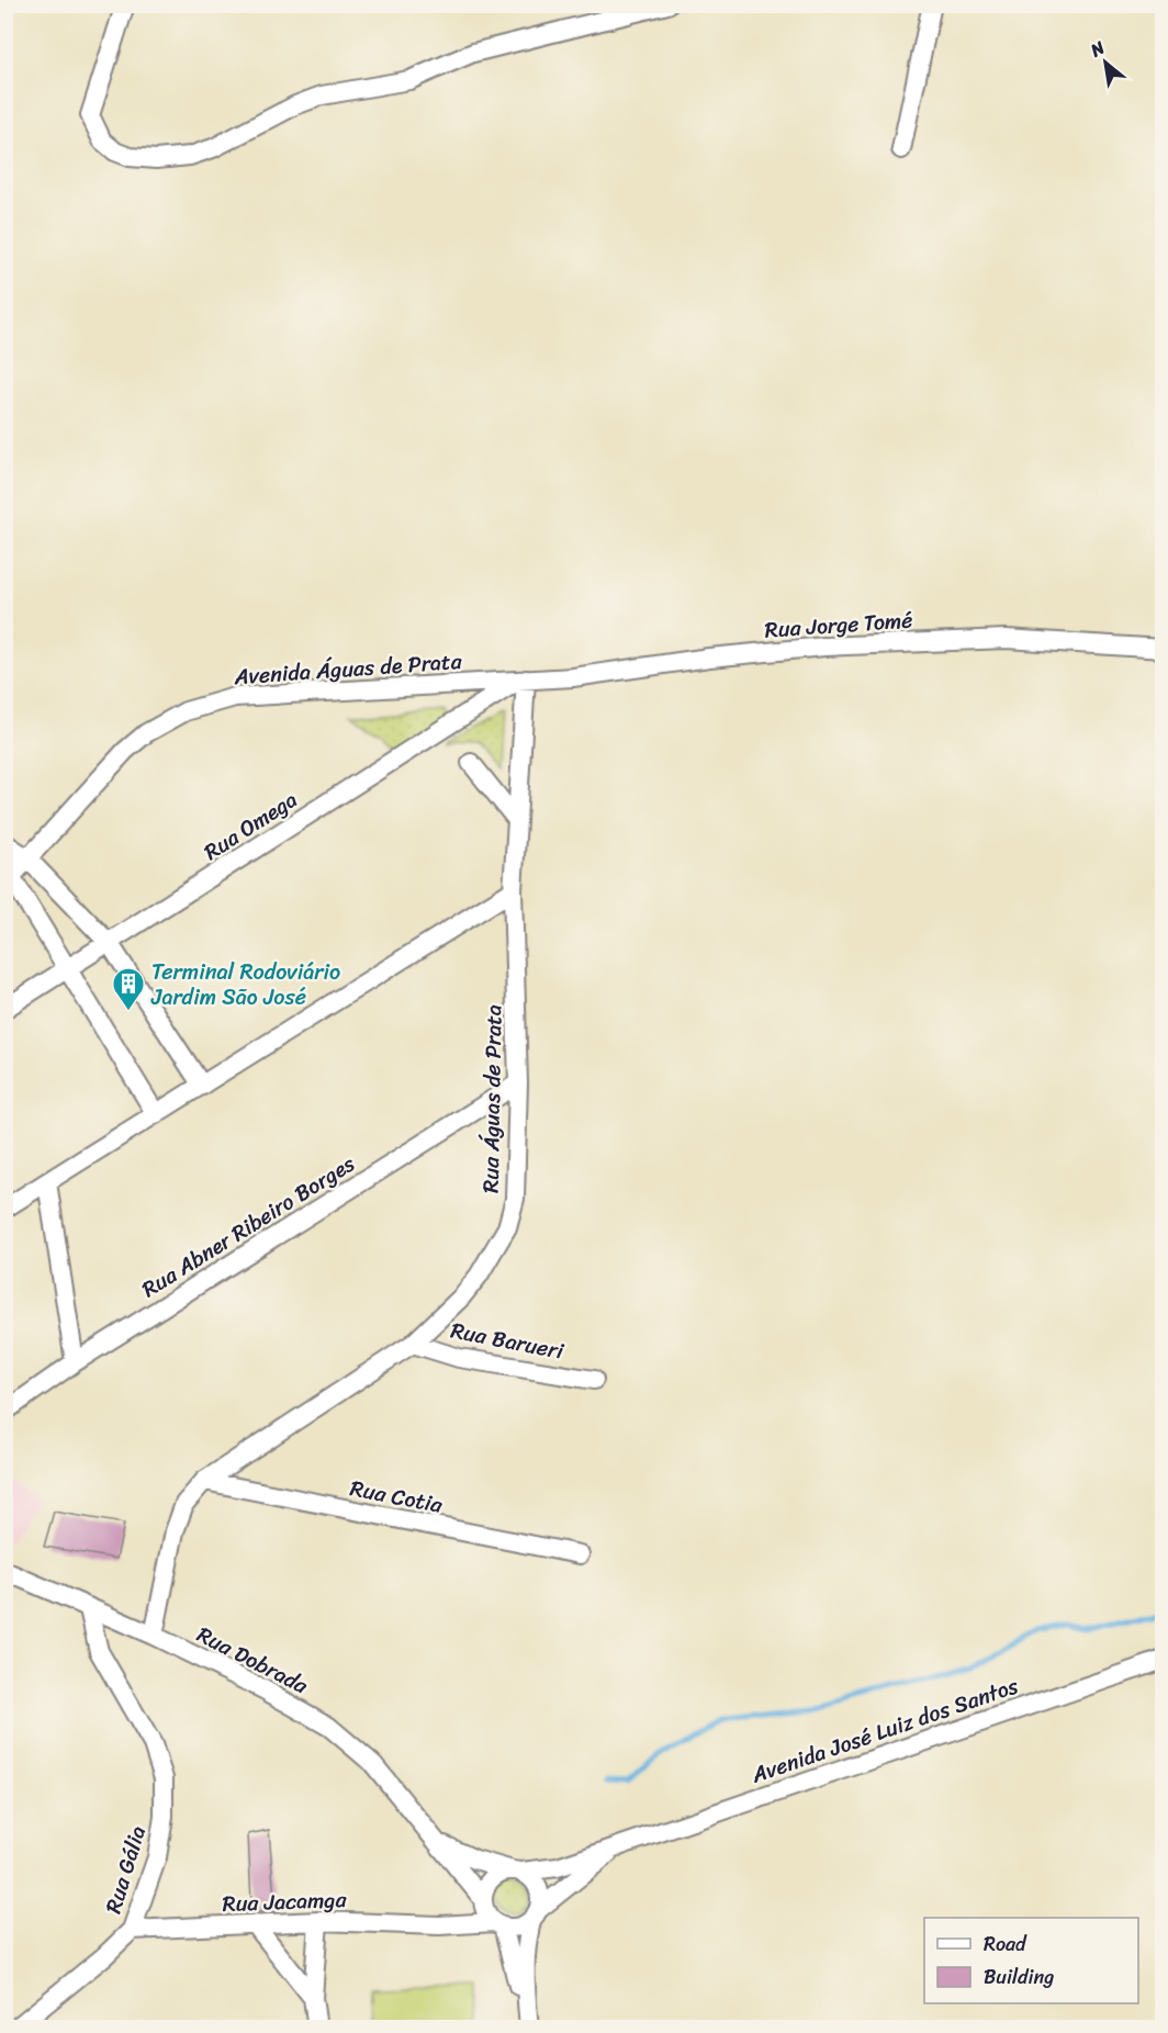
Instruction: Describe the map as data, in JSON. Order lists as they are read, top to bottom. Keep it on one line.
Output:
{"streets":{"street":["Rua Jorge Tomé","Avenida Águas de Prata","Rua Omega","Rua Águas de Prata","Rua Abner Ribeiro Borges","Rua Barueri","Rua Cotia","Rua Dobrada","Avenida José Luiz dos Santos","Rua Gália","Rua Jacamga"]},"crossings":[["Rua Jorge Tomé","Avenida Águas de Prata"],["Rua Jorge Tomé","Rua Omega"],["Rua Jorge Tomé","Rua Águas de Prata"],["Avenida Águas de Prata","Rua Omega"],["Avenida Águas de Prata","Rua Águas de Prata"],["Rua Omega","Rua Águas de Prata"],["Rua Águas de Prata","Rua Abner Ribeiro Borges"],["Rua Águas de Prata","Rua Barueri"],["Rua Águas de Prata","Rua Cotia"],["Rua Águas de Prata","Rua Dobrada"],["Rua Dobrada","Avenida José Luiz dos Santos"],["Rua Dobrada","Rua Gália"],["Rua Dobrada","Rua Jacamga"],["Avenida José Luiz dos Santos","Rua Jacamga"],["Rua Gália","Rua Jacamga"]],"places":{"building":["Terminal Rodoviário Jardim São José"]},"legend":["Road","Building"],"north":"top left"}
